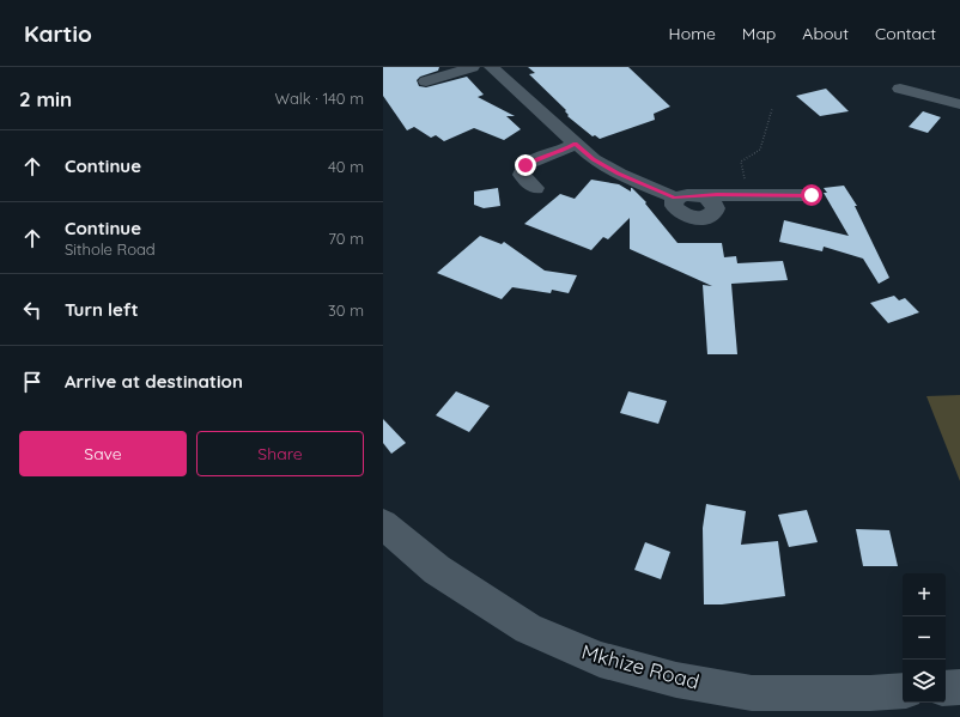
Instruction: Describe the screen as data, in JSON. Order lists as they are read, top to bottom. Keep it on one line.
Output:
{"streets":{"street":["Mkhize Road"]},"page":{"header":"Kartio","nav":["Home","Map","About","Contact"],"heading":["2 min","Walk · 140 m"],"list":[["Continue","40 m"],["Continue","Sithole Road","70 m"],["Turn left","30 m"],"Arrive at destination"],"buttons":["Save","Share"],"map_buttons":["+","−"]}}
